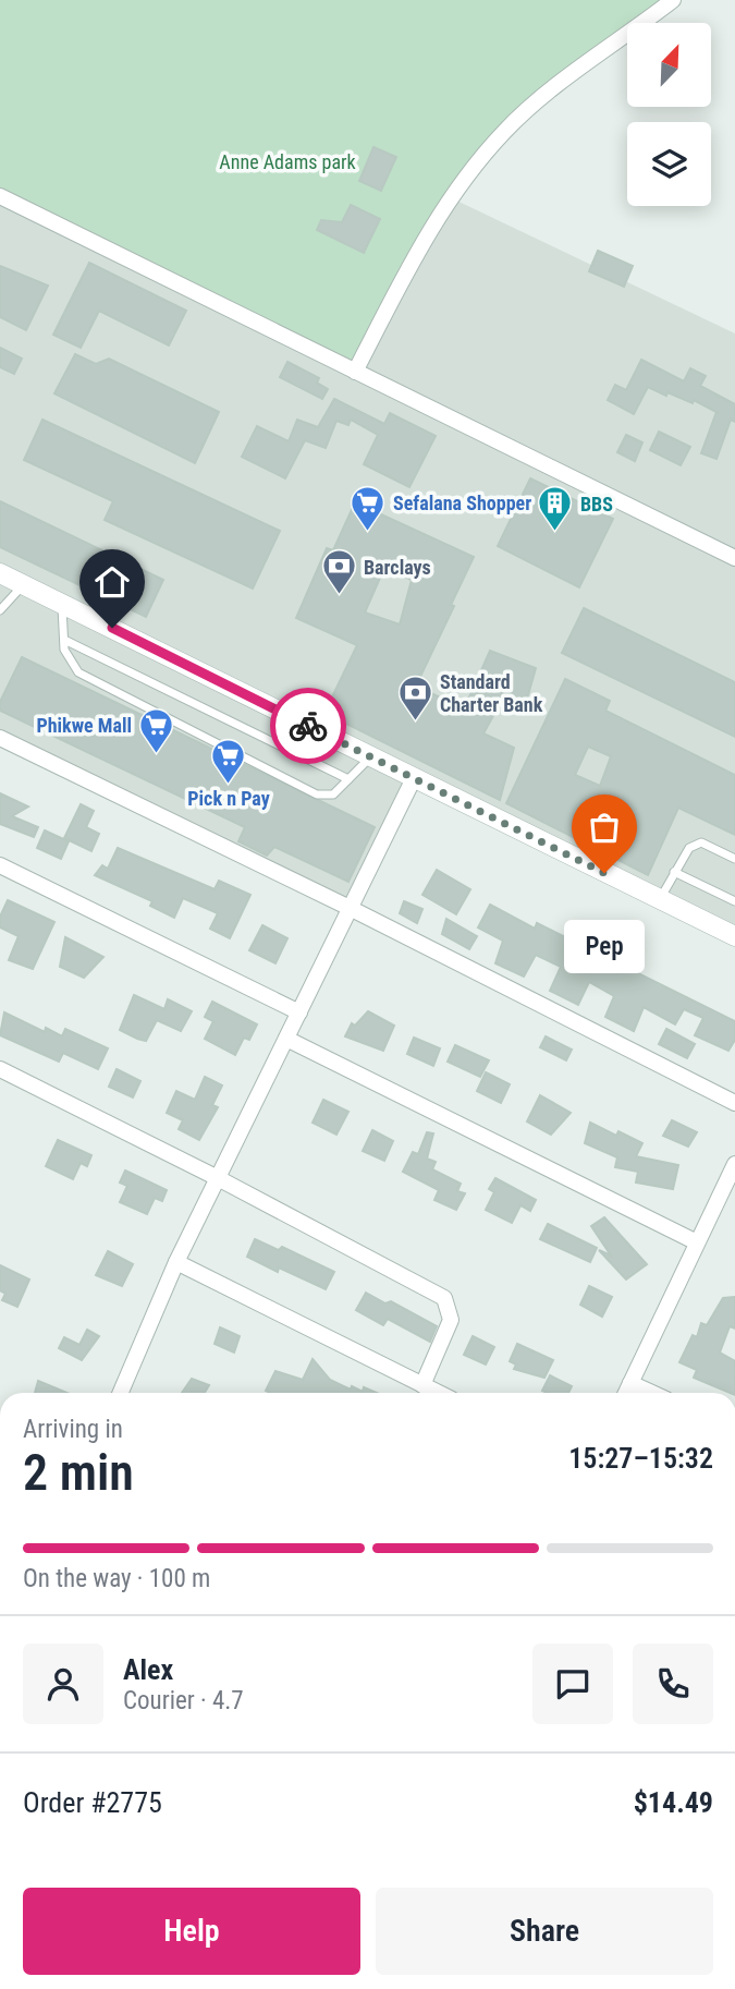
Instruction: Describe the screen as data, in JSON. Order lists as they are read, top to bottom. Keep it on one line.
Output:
{"parks":["Anne Adams park"],"places":{"supermarket":["Sefalana Shopper","Phikwe Mall","Pick n Pay"],"building":["BBS"],"bank":["Barclays","Standard Charter Bank"],"other":["Pep"]},"north":"top right","page":{"bubble":"Pep","heading":["2 min","Arriving in","15:27–15:32"],"panel":["Alex","Courier · 4.7","Order #2775","$14.49"],"bar":"On the way · 100 m","buttons":["Help","Share"]}}
